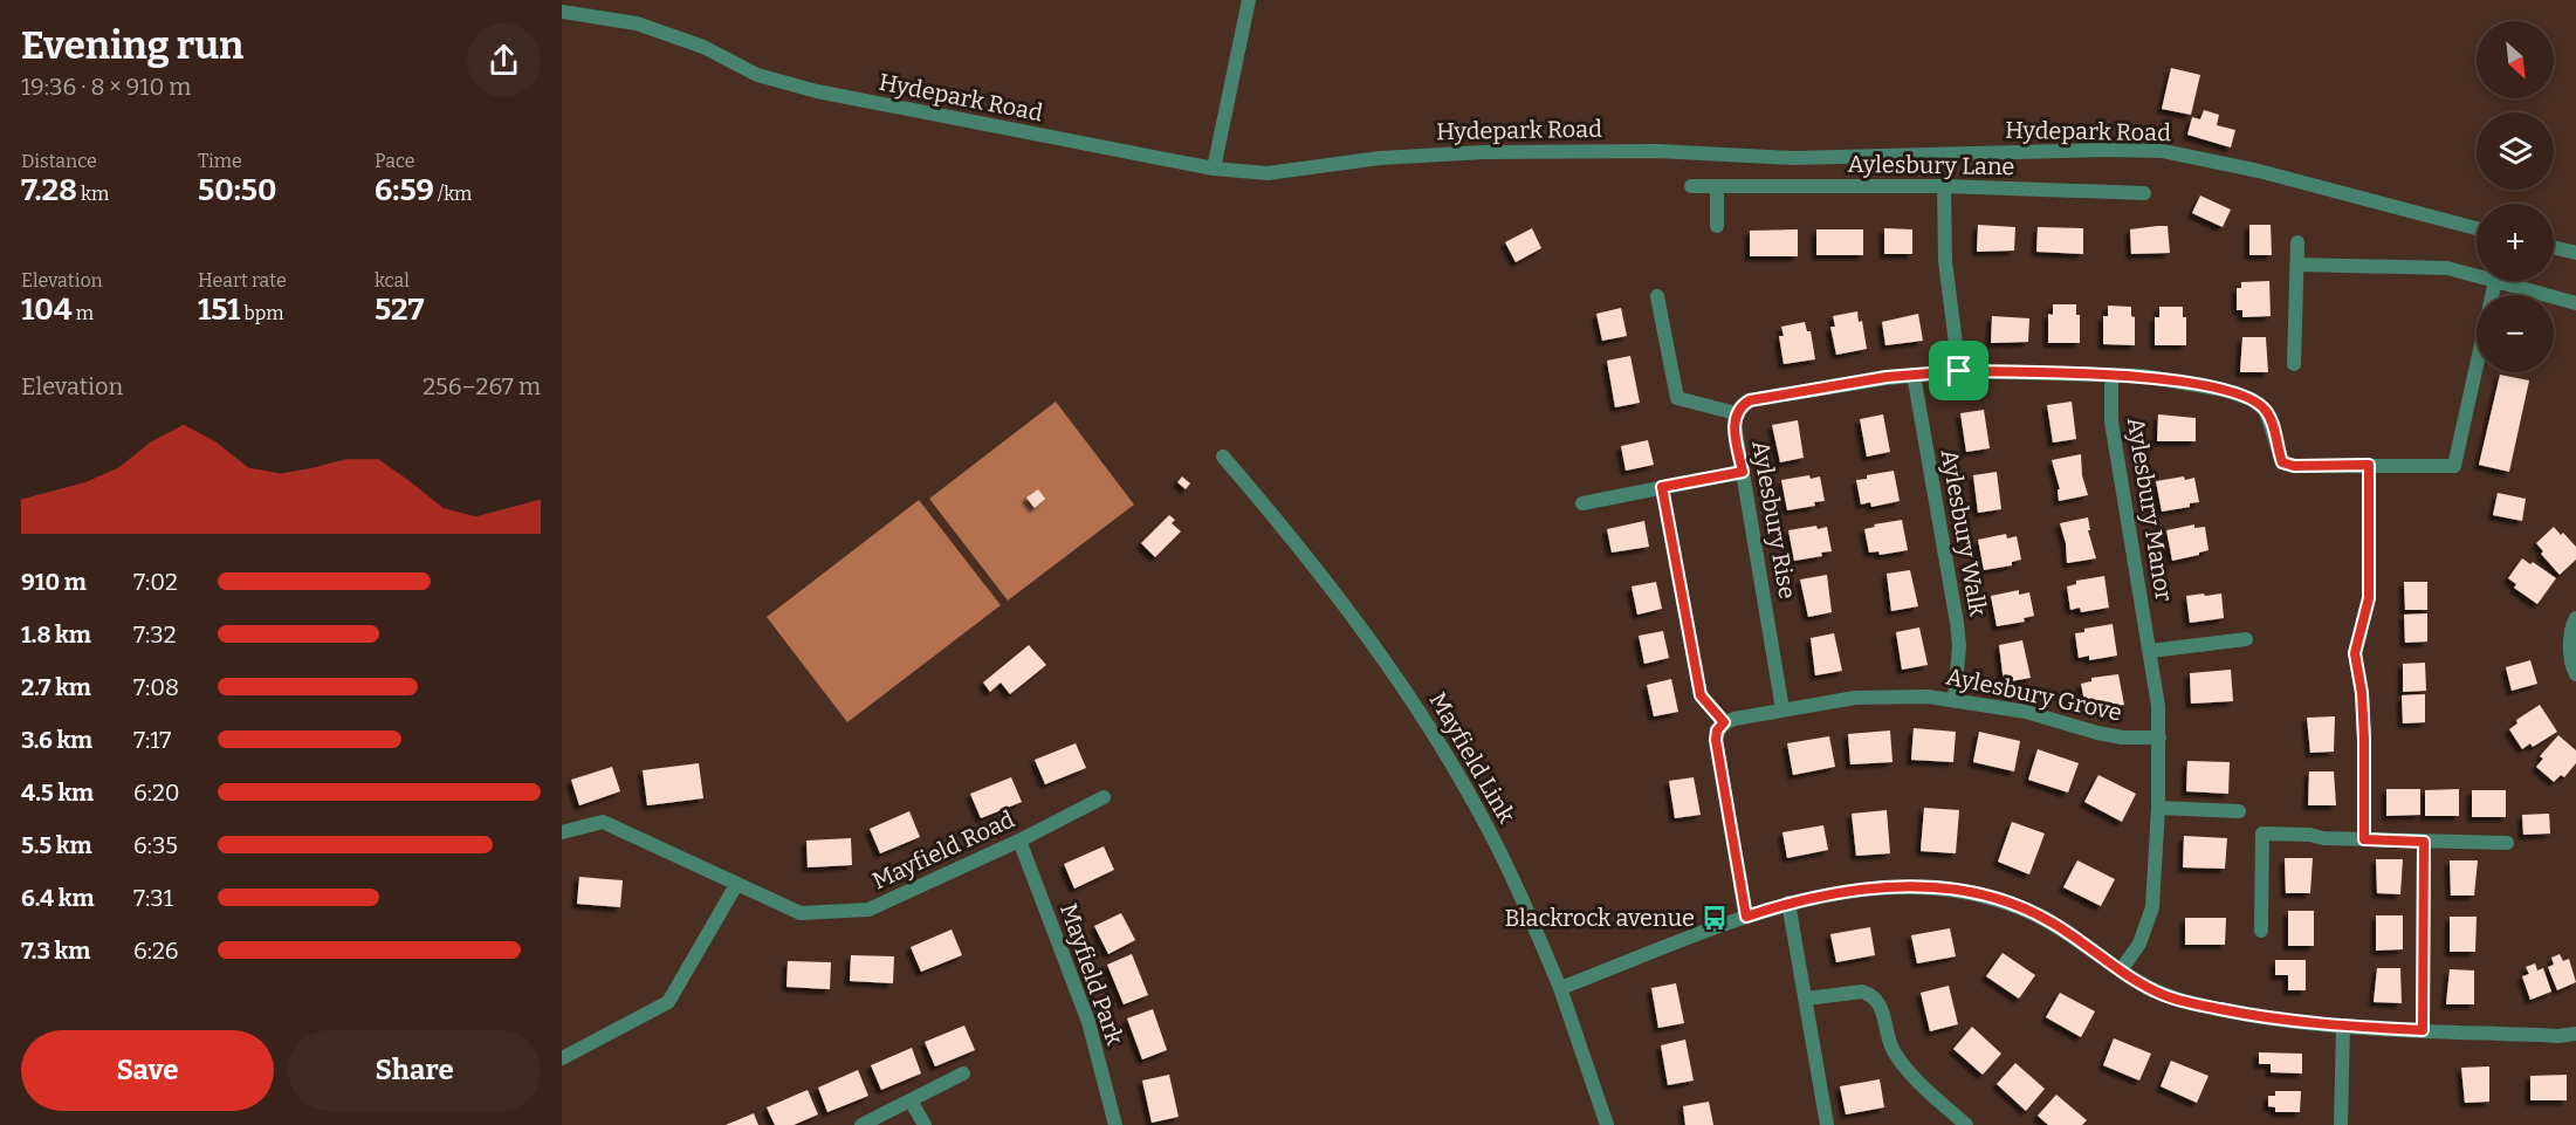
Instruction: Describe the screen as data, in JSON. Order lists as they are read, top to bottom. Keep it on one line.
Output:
{"streets":{"street":["Hydepark Road","Aylesbury Lane","Aylesbury Manor","Aylesbury Rise","Aylesbury Walk","Aylesbury Grove","Mayfield Link","Mayfield Road","Mayfield Park"]},"crossings":[["Aylesbury Manor","Aylesbury Rise"],["Aylesbury Manor","Aylesbury Grove"],["Aylesbury Rise","Aylesbury Walk"],["Aylesbury Rise","Aylesbury Grove"],["Aylesbury Walk","Aylesbury Grove"],["Mayfield Road","Mayfield Park"]],"places":{"bus stop":["Blackrock avenue"]},"north":"bottom right","page":{"heading":["Evening run","19:36 · 8 × 910 m"],"map_buttons":["+","−"],"stats":[["Distance","7.28 km"],["Time","50:50"],["Pace","6:59 /km"],["Elevation","104 m"],["Heart rate","151 bpm"],["kcal","527"]],"chart":["Elevation","256–267 m"],"list":[{"name":"910 m","note":"7:02"},{"name":"1.8 km","note":"7:32"},{"name":"2.7 km","note":"7:08"},{"name":"3.6 km","note":"7:17"},{"name":"4.5 km","note":"6:20"},{"name":"5.5 km","note":"6:35"},{"name":"6.4 km","note":"7:31"},{"name":"7.3 km","note":"6:26"}],"buttons":["Save","Share"]}}
